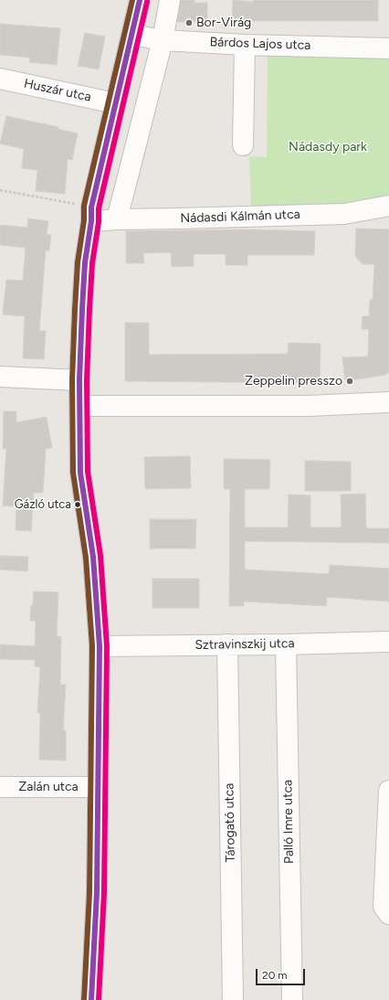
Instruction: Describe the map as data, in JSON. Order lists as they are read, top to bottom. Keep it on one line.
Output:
{"streets":{"street":["Bárdos Lajos utca","Huszár utca","Nádasdi Kálmán utca","Sztravinszkij utca","Zalán utca","Palló Imre utca","Tárogató utca"]},"crossings":[["Sztravinszkij utca","Palló Imre utca"],["Sztravinszkij utca","Tárogató utca"]],"parks":["Nádasdy park"],"places":["Bor-Virág","Zeppelin presszo","Gázló utca"],"scale_bar":"20 m"}
